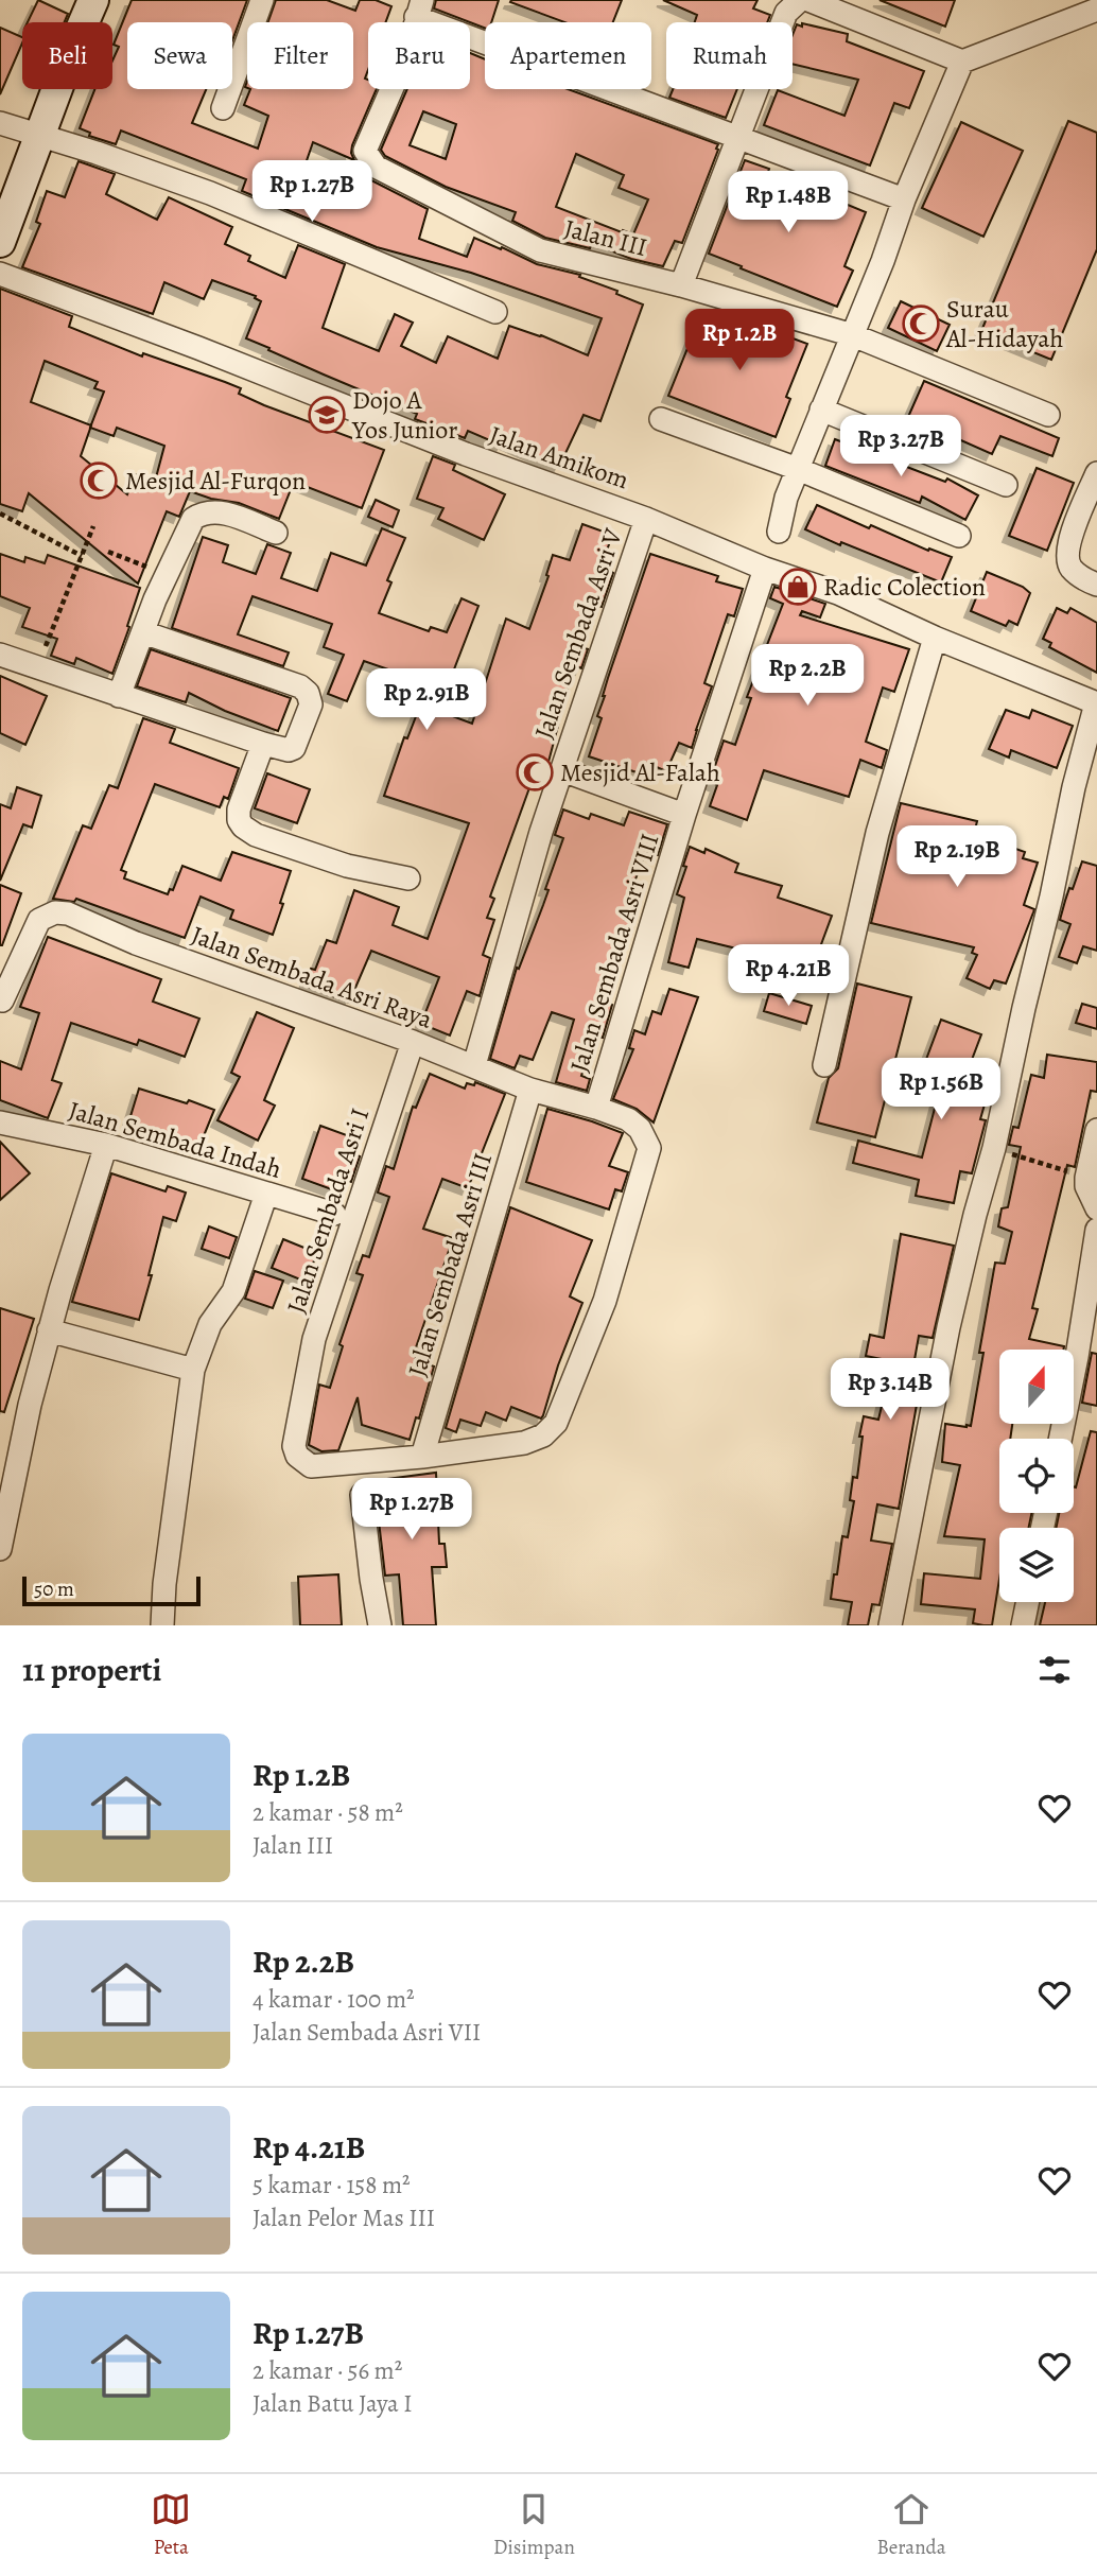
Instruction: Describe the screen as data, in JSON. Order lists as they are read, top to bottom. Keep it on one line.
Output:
{"streets":{"street":["Jalan III","Jalan Amikom","Jalan Sembada Asri V","Jalan Sembada Asri VIII","Jalan Sembada Asri Raya","Jalan Sembada Indah","Jalan Sembada Asri I","Jalan Sembada Asri III"]},"crossings":[["Jalan Amikom","Jalan Sembada Asri V"],["Jalan Amikom","Jalan Sembada Asri VIII"],["Jalan Sembada Asri V","Jalan Sembada Asri Raya"],["Jalan Sembada Asri VIII","Jalan Sembada Asri Raya"],["Jalan Sembada Asri Raya","Jalan Sembada Asri I"],["Jalan Sembada Asri Raya","Jalan Sembada Asri III"],["Jalan Sembada Asri I","Jalan Sembada Asri III"]],"places":{"mosque":["Surau Al-Hidayah","Mesjid Al-Furqon","Mesjid Al-Falah"],"school or university":["Dojo A Yos Junior"],"shop":["Radic Colection"]},"scale_bar":"50 m","north":"top","page":{"chip":["Beli","Sewa","Filter","Baru","Apartemen","Rumah"],"price":["Rp 1.27B","Rp 1.48B","Rp 1.2B","Rp 3.27B","Rp 2.2B","Rp 2.91B","Rp 2.19B","Rp 4.21B","Rp 1.56B","Rp 3.14B","Rp 1.27B"],"scale":"50 m","heading":"11 properti","list":[{"name":"Rp 1.2B","note":"2 kamar · 58 m² · Jalan III"},{"name":"Rp 2.2B","note":"4 kamar · 100 m² · Jalan Sembada Asri VII"},{"name":"Rp 4.21B","note":"5 kamar · 158 m² · Jalan Pelor Mas III"},{"name":"Rp 1.27B","note":"2 kamar · 56 m² · Jalan Batu Jaya I"}],"tabs":["Peta","Disimpan","Beranda"]}}
